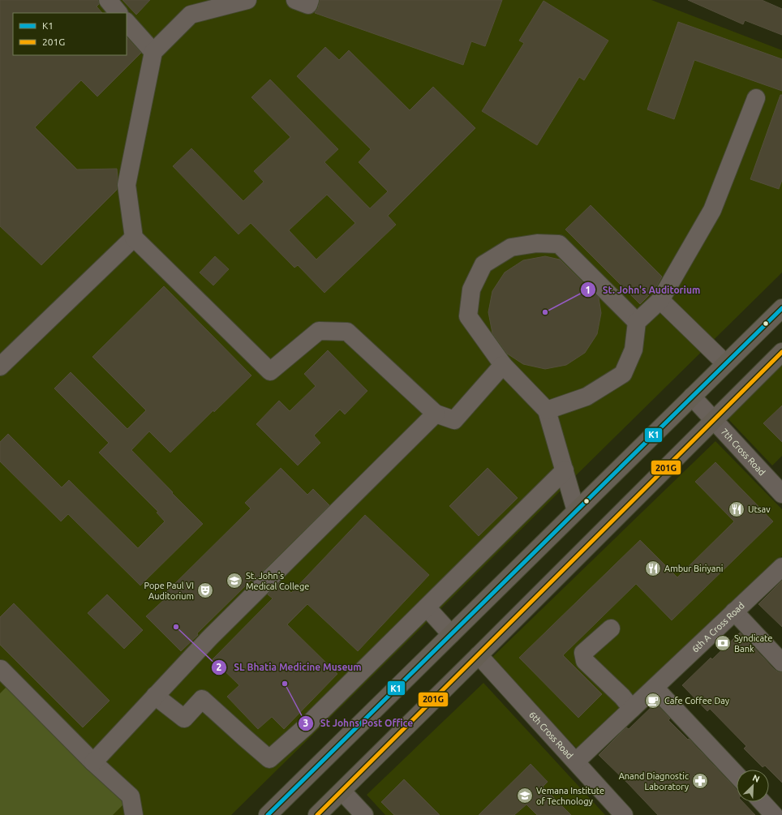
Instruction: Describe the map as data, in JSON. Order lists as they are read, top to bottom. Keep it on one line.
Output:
{"streets":{"street":["7th Cross Road","6th A Cross Road","6th Cross Road"]},"crossings":[["6th A Cross Road","6th Cross Road"]],"places":{"other":["St. John's Auditorium","SL Bhatia Medicine Museum","St Johns Post Office"],"restaurant":["Utsav","Ambur Biriyani"],"school or university":["St. John's Medical College","Vemana Institute of Technology"],"theatre":["Pope Paul VI Auditorium"],"bank":["Syndicate Bank"],"cafe":["Cafe Coffee Day"],"pharmacy":["Anand Diagnostic Laboratory"]},"lines":["transit line K1","transit line 201G"],"legend":["K1","201G"],"north":"top right"}
